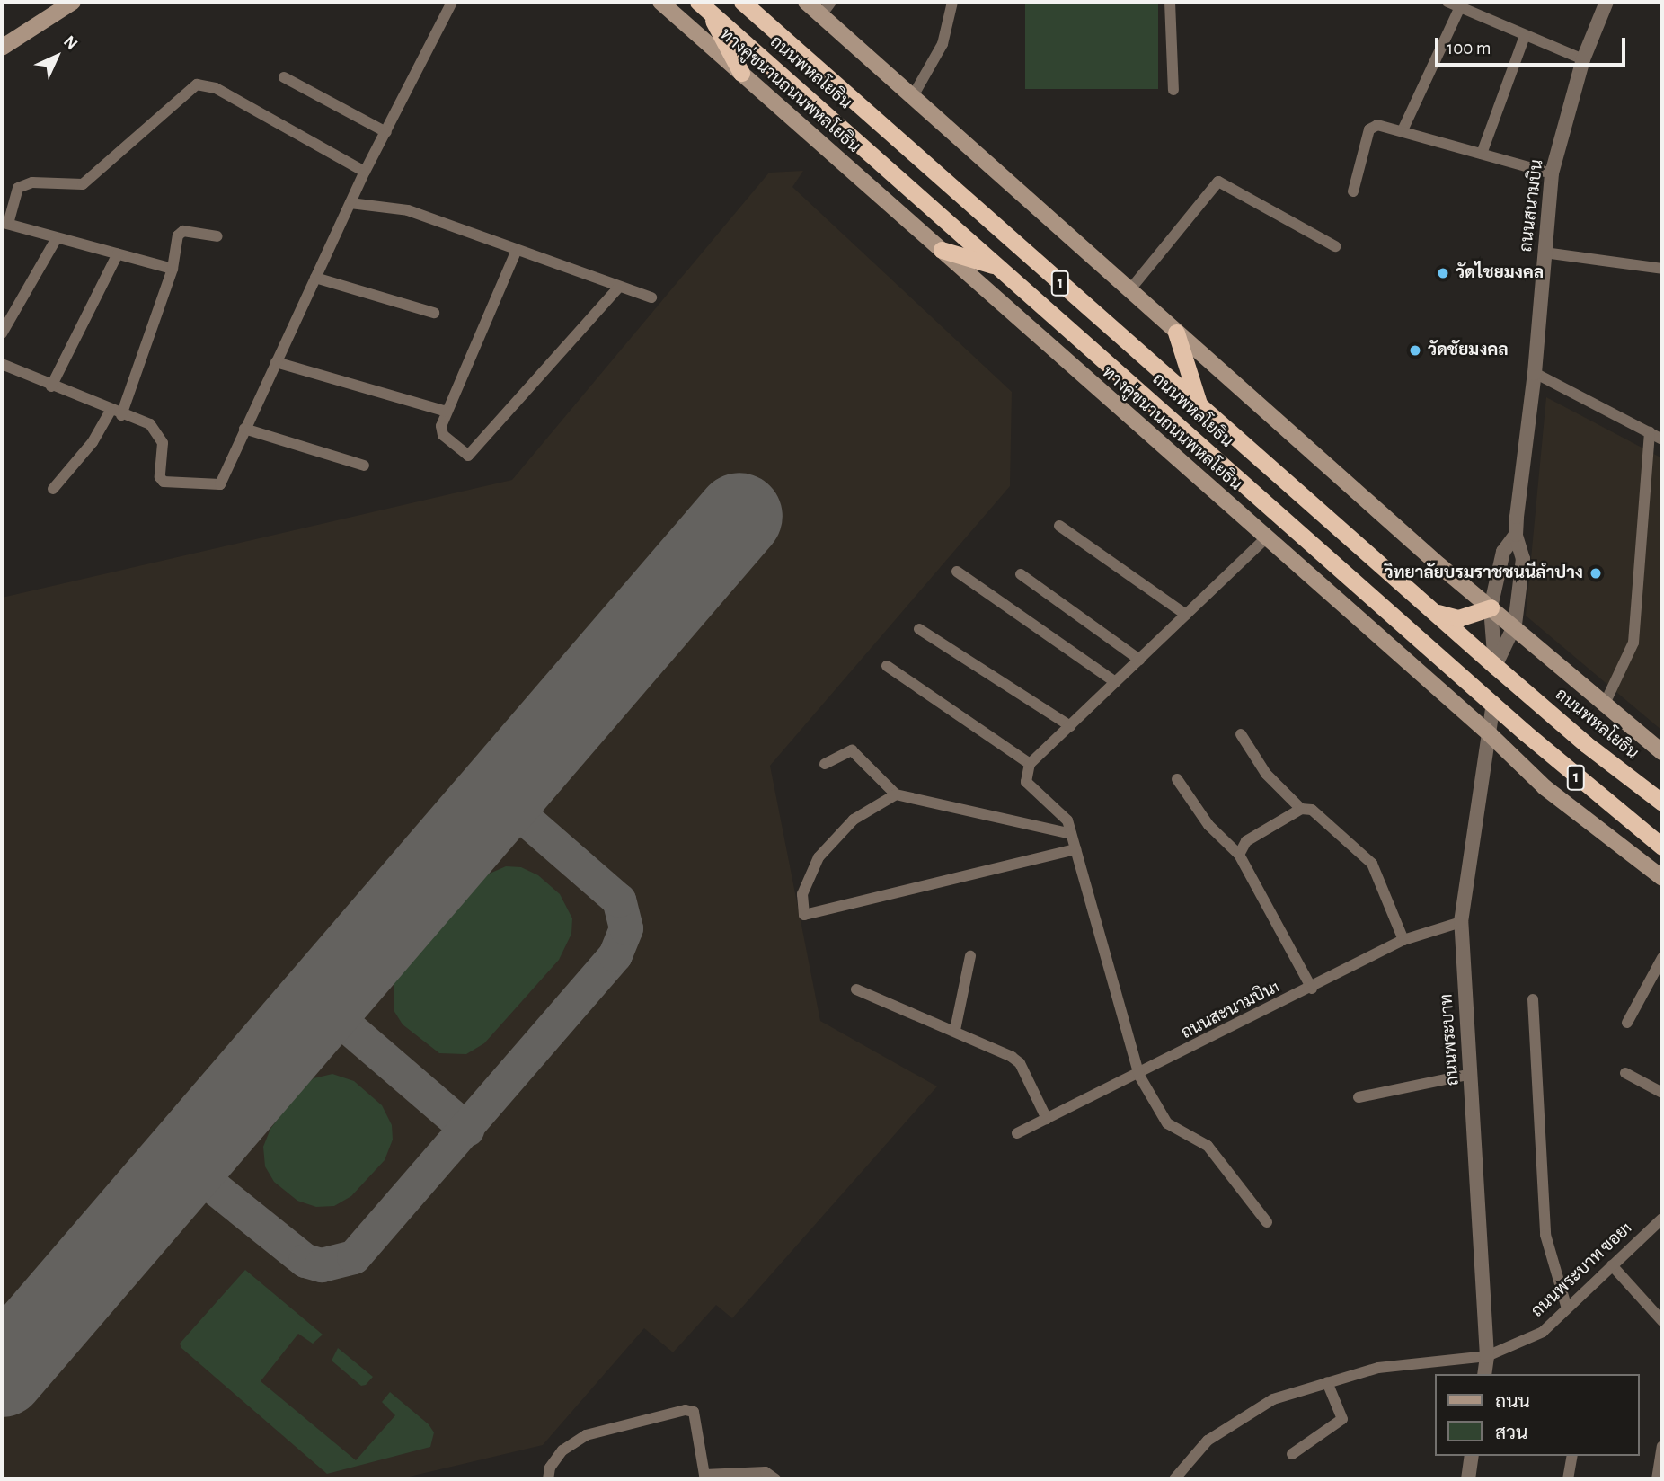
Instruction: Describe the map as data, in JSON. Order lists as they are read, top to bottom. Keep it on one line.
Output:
{"streets":{"highway":["ถนนพหลโยธิน","1"],"main road":["ทางคู่ขนานถนนพหลโยธิน"],"street":["ถนนสนามบิน","ถนนสะนามบิน1","ถนนพระบาท","ถนนพระบาท ฃอย1"]},"crossings":[["ถนนพหลโยธิน","ถนนสนามบิน"],["ถนนพหลโยธิน","ถนนพระบาท"],["ทางคู่ขนานถนนพหลโยธิน","ถนนพระบาท"],["ถนนสนามบิน","1"],["ถนนสะนามบิน1","ถนนพระบาท"],["ถนนพระบาท","ถนนพระบาท ฃอย1"]],"places":["วัดไชยมงคล","วัดชัยมงคล","วิทยาลัยบรมราชชนนีลำปาง"],"legend":["ถนน","สวน"],"scale_bar":"100 m","north":"top right"}
